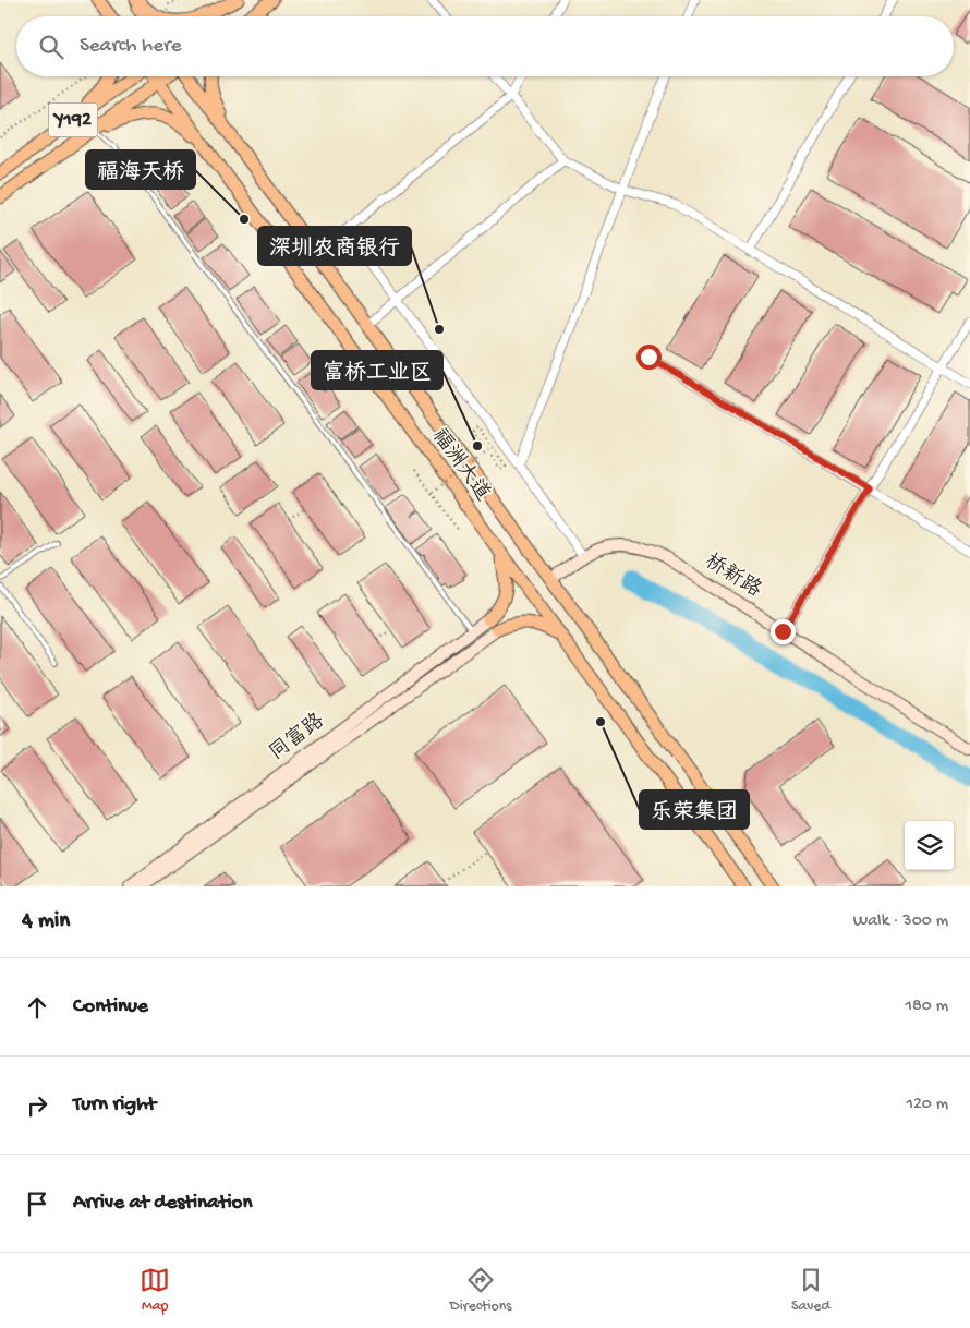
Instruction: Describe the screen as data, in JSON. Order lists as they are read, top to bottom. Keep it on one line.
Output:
{"streets":{"main road":["Y192","福洲大道"],"street":["桥新路","同富路"]},"crossings":[["Y192","福洲大道"],["福洲大道","桥新路"]],"places":["福海天桥","深圳农商银行","富桥工业区","乐荣集团"],"page":{"search":"Search here","heading":["4 min","Walk · 300 m"],"list":[["Continue","180 m"],["Turn right","120 m"],"Arrive at destination"],"nav":["Map","Directions","Saved"]}}
